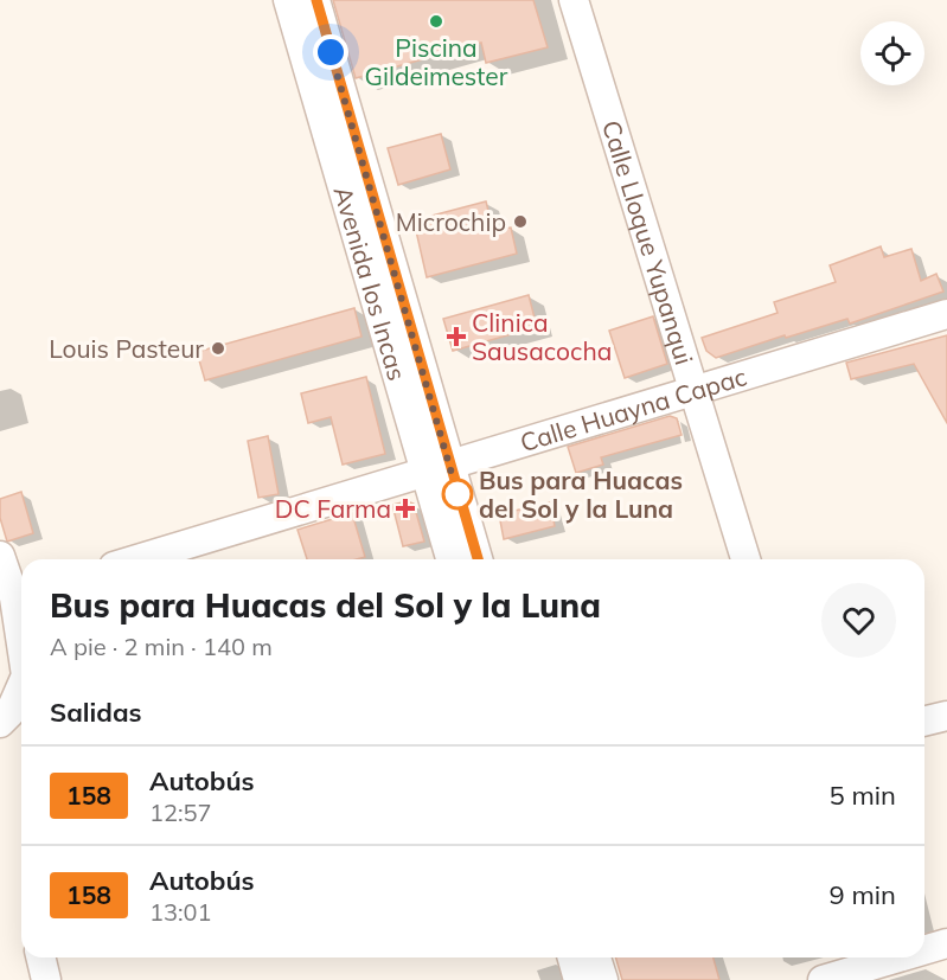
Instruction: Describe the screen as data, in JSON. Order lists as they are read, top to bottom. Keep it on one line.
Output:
{"streets":{"street":["Calle Lloque Yupanqui","Avenida los Incas","Calle Huayna Capac"]},"crossings":[["Calle Lloque Yupanqui","Calle Huayna Capac"],["Avenida los Incas","Calle Huayna Capac"]],"places":{"other":["Piscina Gildeimester","Microchip","Louis Pasteur","Bus para Huacas del Sol y la Luna"],"health":["Clinica Sausacocha","DC Farma"]},"lines":["bus line 158"],"page":{"heading":[["Bus para Huacas del Sol y la Luna","A pie · 2 min · 140 m"],"Salidas"],"list":[{"mark":"158","name":"Autobús","note":"12:57","value":"5 min"},{"mark":"158","name":"Autobús","note":"13:01","value":"9 min"}]}}
